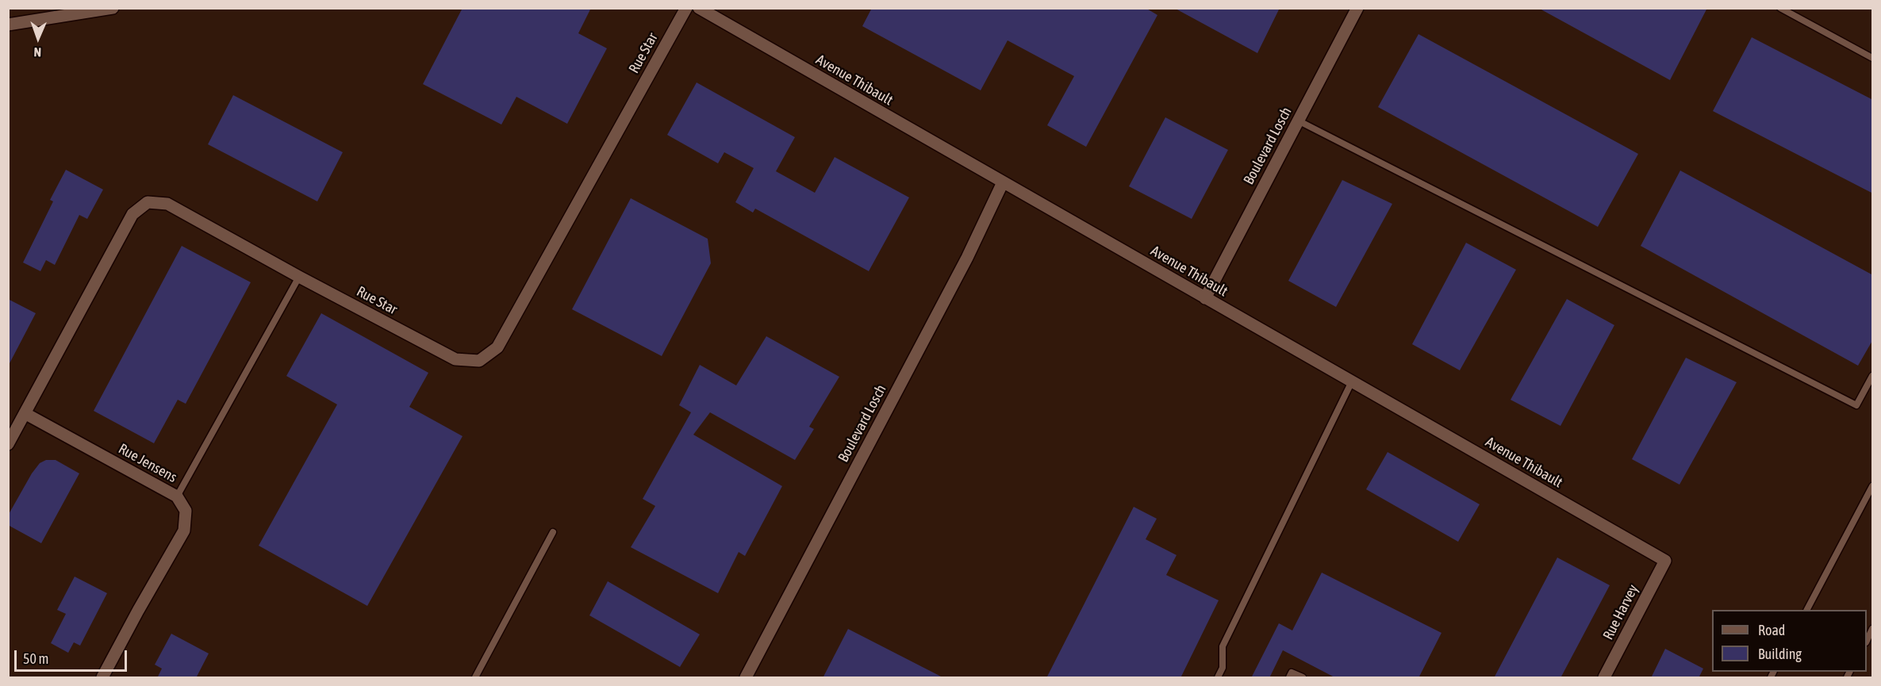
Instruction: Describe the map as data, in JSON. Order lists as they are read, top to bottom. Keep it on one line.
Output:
{"streets":{"street":["Rue Star","Avenue Thibault","Boulevard Losch","Rue Jensens","Rue Harvey"]},"crossings":[["Rue Star","Rue Jensens"],["Avenue Thibault","Boulevard Losch"],["Avenue Thibault","Rue Harvey"]],"legend":["Road","Building"],"scale_bar":"50 m","north":"bottom"}
